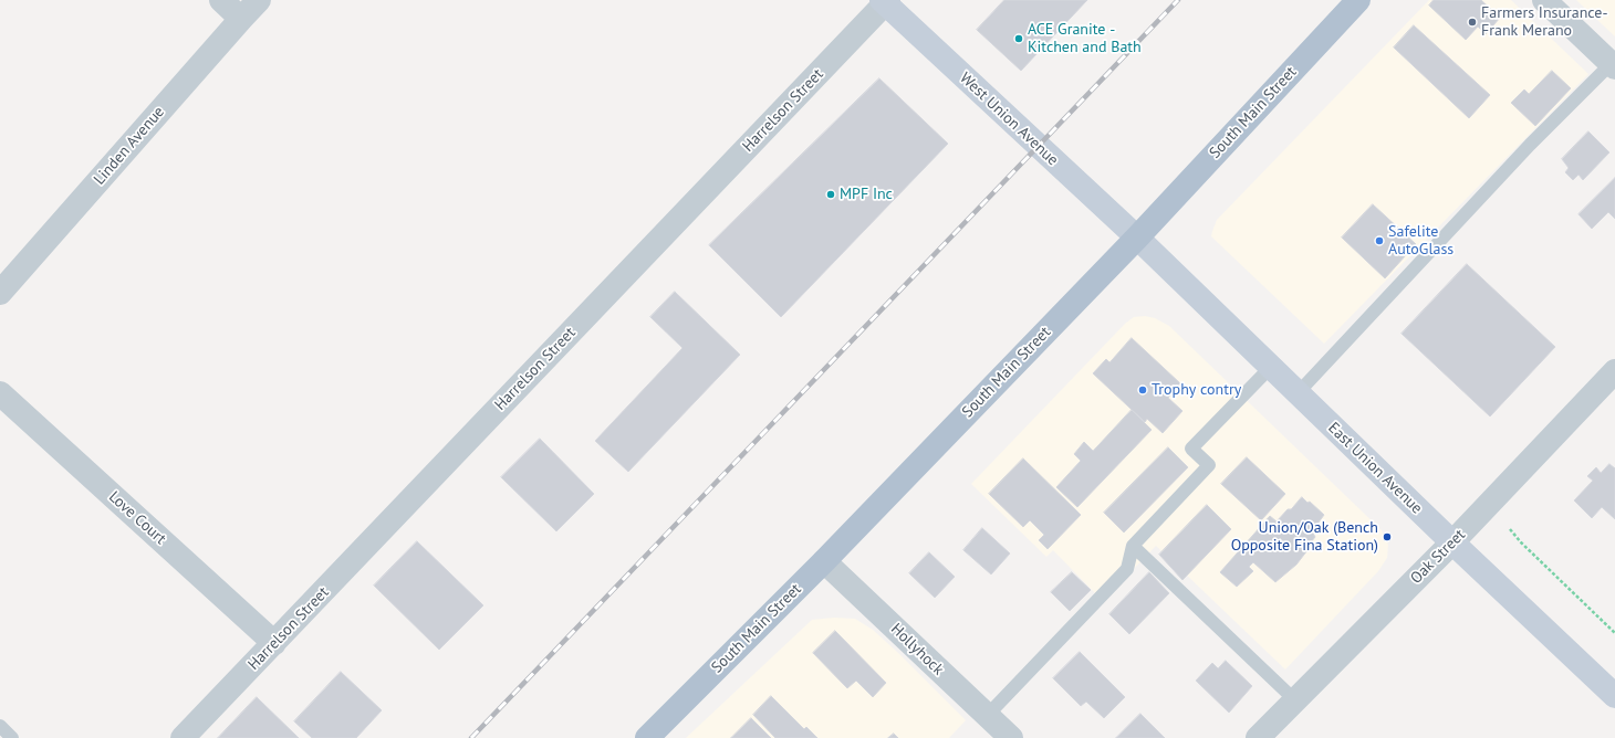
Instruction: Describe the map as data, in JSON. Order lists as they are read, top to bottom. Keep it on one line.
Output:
{"streets":{"main road":["South Main Street"],"street":["Harrelson Street","West Union Avenue","Linden Avenue","East Union Avenue","Love Court","Oak Street","Hollyhock"]},"crossings":[["Harrelson Street","West Union Avenue"],["Harrelson Street","Love Court"],["South Main Street","West Union Avenue"],["South Main Street","East Union Avenue"],["South Main Street","Hollyhock"],["West Union Avenue","East Union Avenue"],["East Union Avenue","Oak Street"]],"places":["Farmers Insurance- Frank Merano","ACE Granite - Kitchen and Bath","MPF Inc","Safelite AutoGlass","Trophy contry","Union/Oak (Bench Opposite Fina Station)"]}
